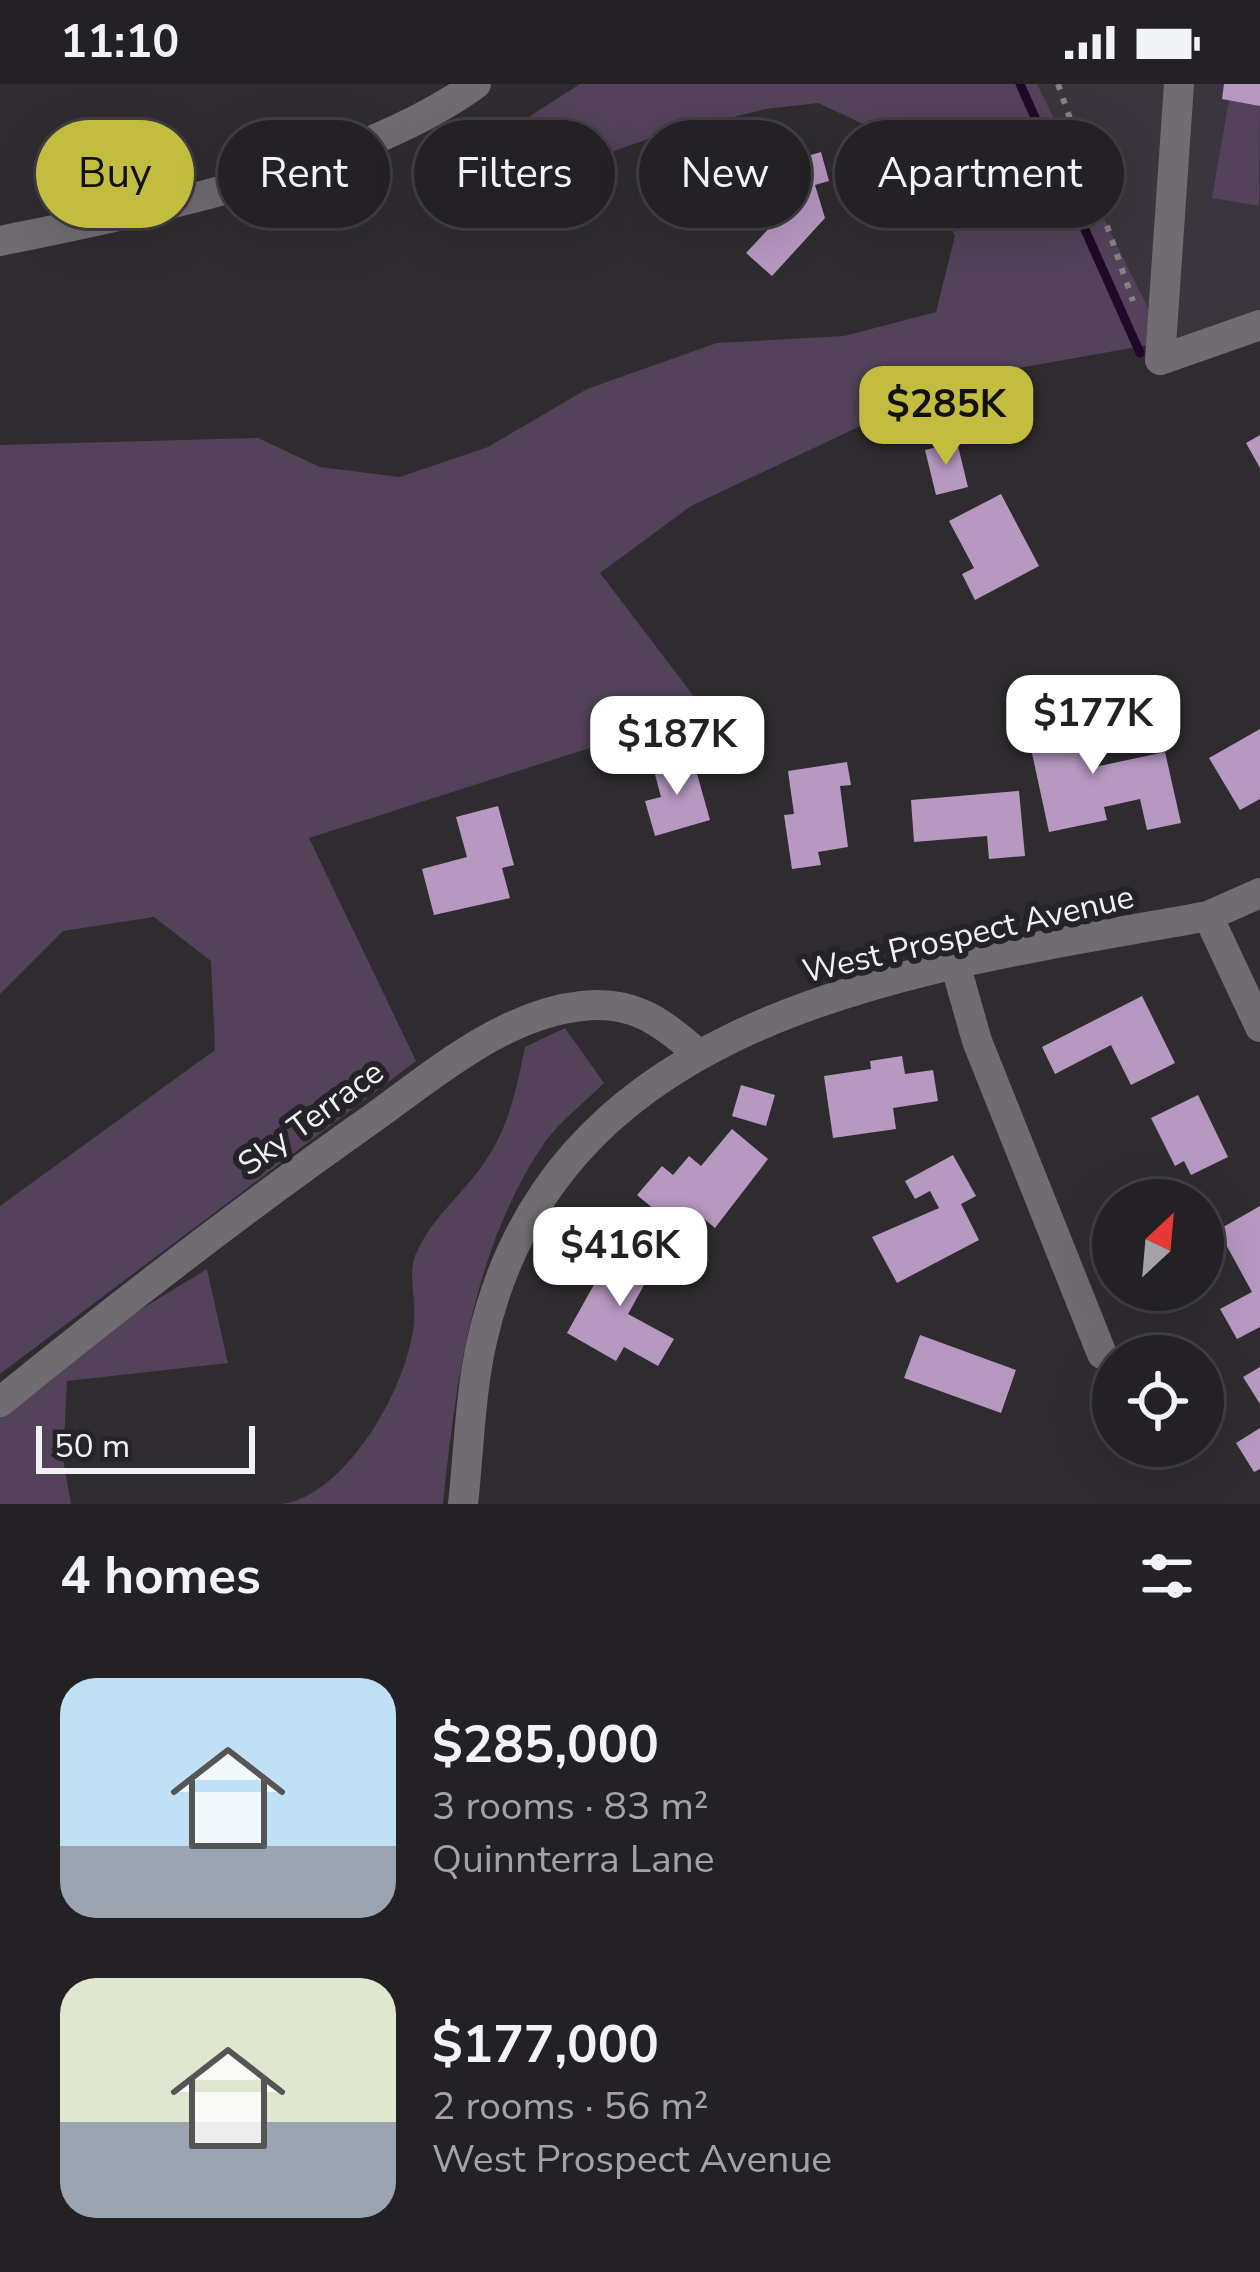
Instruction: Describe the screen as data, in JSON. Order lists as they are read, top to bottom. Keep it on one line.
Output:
{"streets":{"street":["West Prospect Avenue","Sky Terrace"]},"crossings":[["West Prospect Avenue","Sky Terrace"]],"scale_bar":"50 m","north":"top right","page":{"status":"11:10","chip":["Buy","Rent","Filters","New","Apartment"],"price":["$285K","$177K","$187K","$416K"],"scale":"50 m","heading":"4 homes","list":[{"name":"$285,000","note":"3 rooms · 83 m² · Quinnterra Lane"},{"name":"$177,000","note":"2 rooms · 56 m² · West Prospect Avenue"}]}}
